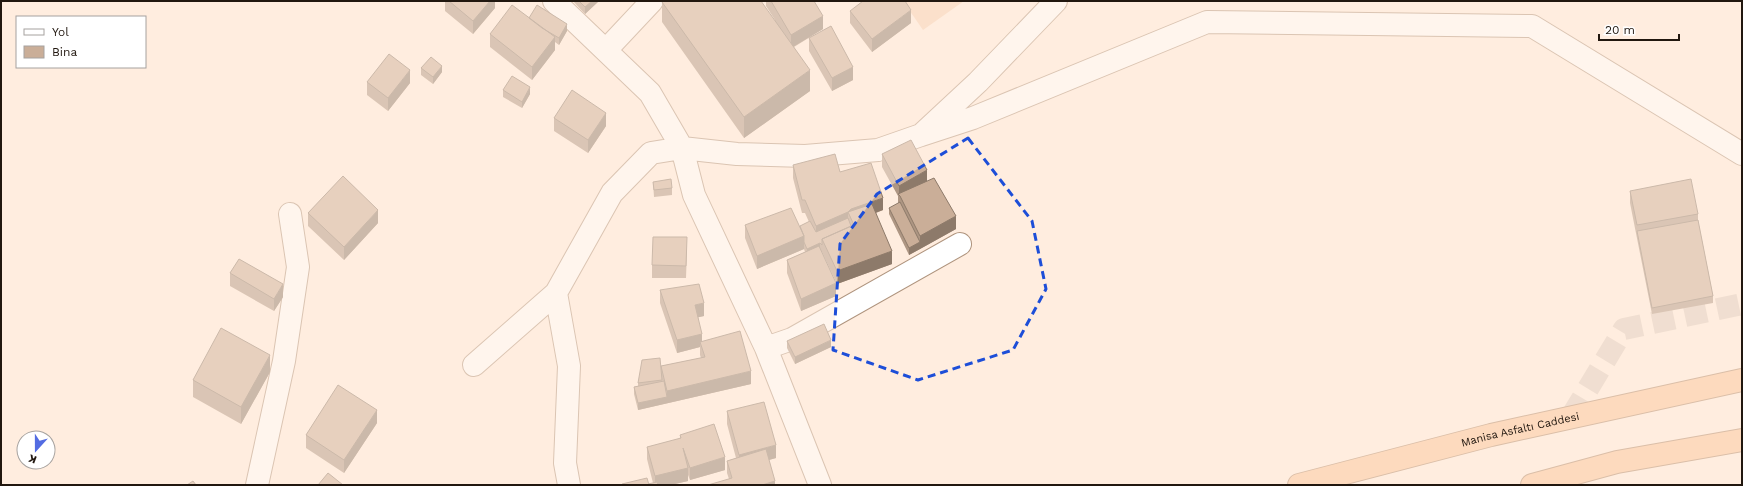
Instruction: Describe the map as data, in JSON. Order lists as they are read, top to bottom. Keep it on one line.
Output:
{"streets":{"highway":["Manisa Asfaltı Caddesi"]},"legend":["Yol","Bina"],"scale_bar":"20 m","north":"bottom"}
